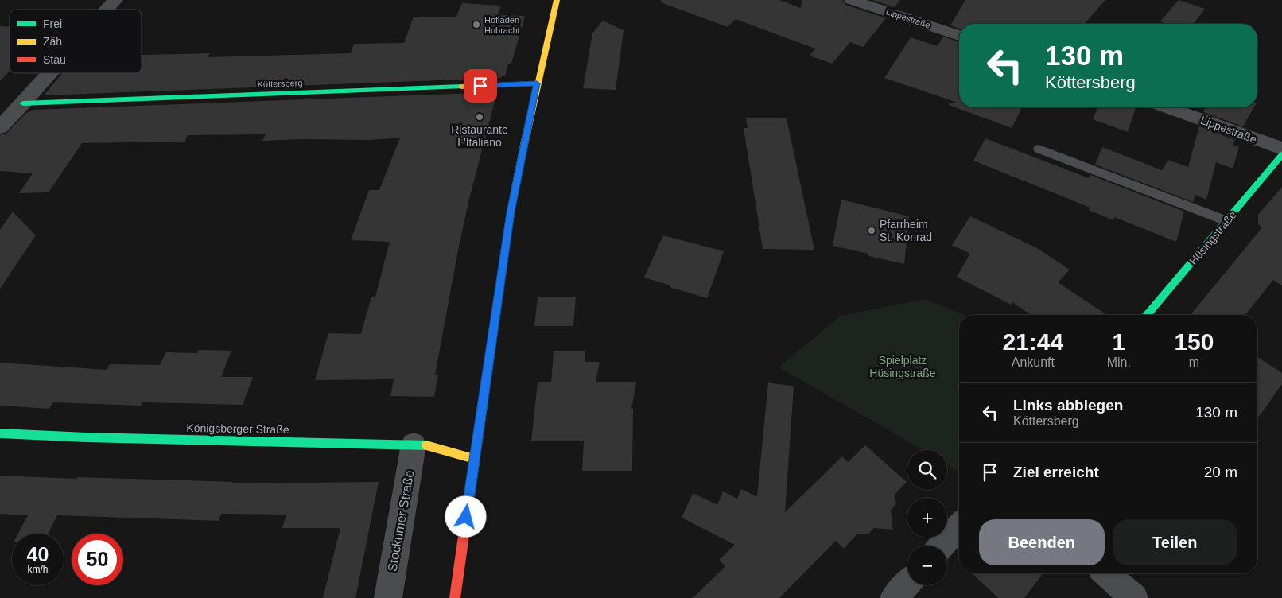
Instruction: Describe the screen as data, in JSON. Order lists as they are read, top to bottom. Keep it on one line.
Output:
{"streets":{"street":["Lippestraße","Köttersberg","Hüsingstraße","Königsberger Straße","Stockumer Straße"]},"crossings":[["Königsberger Straße","Stockumer Straße"]],"parks":["Spielplatz Hüsingstraße"],"places":["Hofladen Hubracht","Ristaurante L'Italiano","Pfarrheim St. Konrad"],"legend":["Frei","Zäh","Stau"],"page":{"turn":["130 m","Köttersberg"],"eta":["21:44","Ankunft","1","Min.","150","m"],"list":[{"name":"Links abbiegen","note":"Köttersberg","value":"130 m"},{"name":"Ziel erreicht","value":"20 m"}],"map_buttons":["+","−"],"buttons":["Beenden","Teilen"],"speed":"40 km/h","limit":"50"}}
